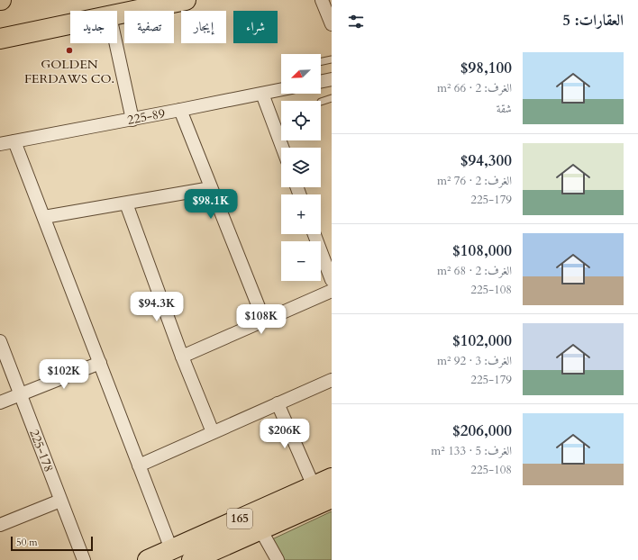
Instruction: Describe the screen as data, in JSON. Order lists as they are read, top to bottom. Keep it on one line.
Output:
{"streets":{"main road":["165"],"street":["225-89","225-178"]},"places":["GOLDEN FERDAWS CO."],"scale_bar":"50 m","north":"bottom left","page":{"heading":"العقارات: 5","chip":["شراء","إيجار","تصفية","جديد"],"list":[{"name":"$98,100","note":"الغرف: 2 · 66 m² · شقة"},{"name":"$94,300","note":"الغرف: 2 · 76 m² · 225-179"},{"name":"$108,000","note":"الغرف: 2 · 68 m² · 225-108"},{"name":"$102,000","note":"الغرف: 3 · 92 m² · 225-179"},{"name":"$206,000","note":"الغرف: 5 · 133 m² · 225-108"}],"map_buttons":["+","−"],"price":["$98.1K","$94.3K","$108K","$102K","$206K"],"scale":"50 m"}}
